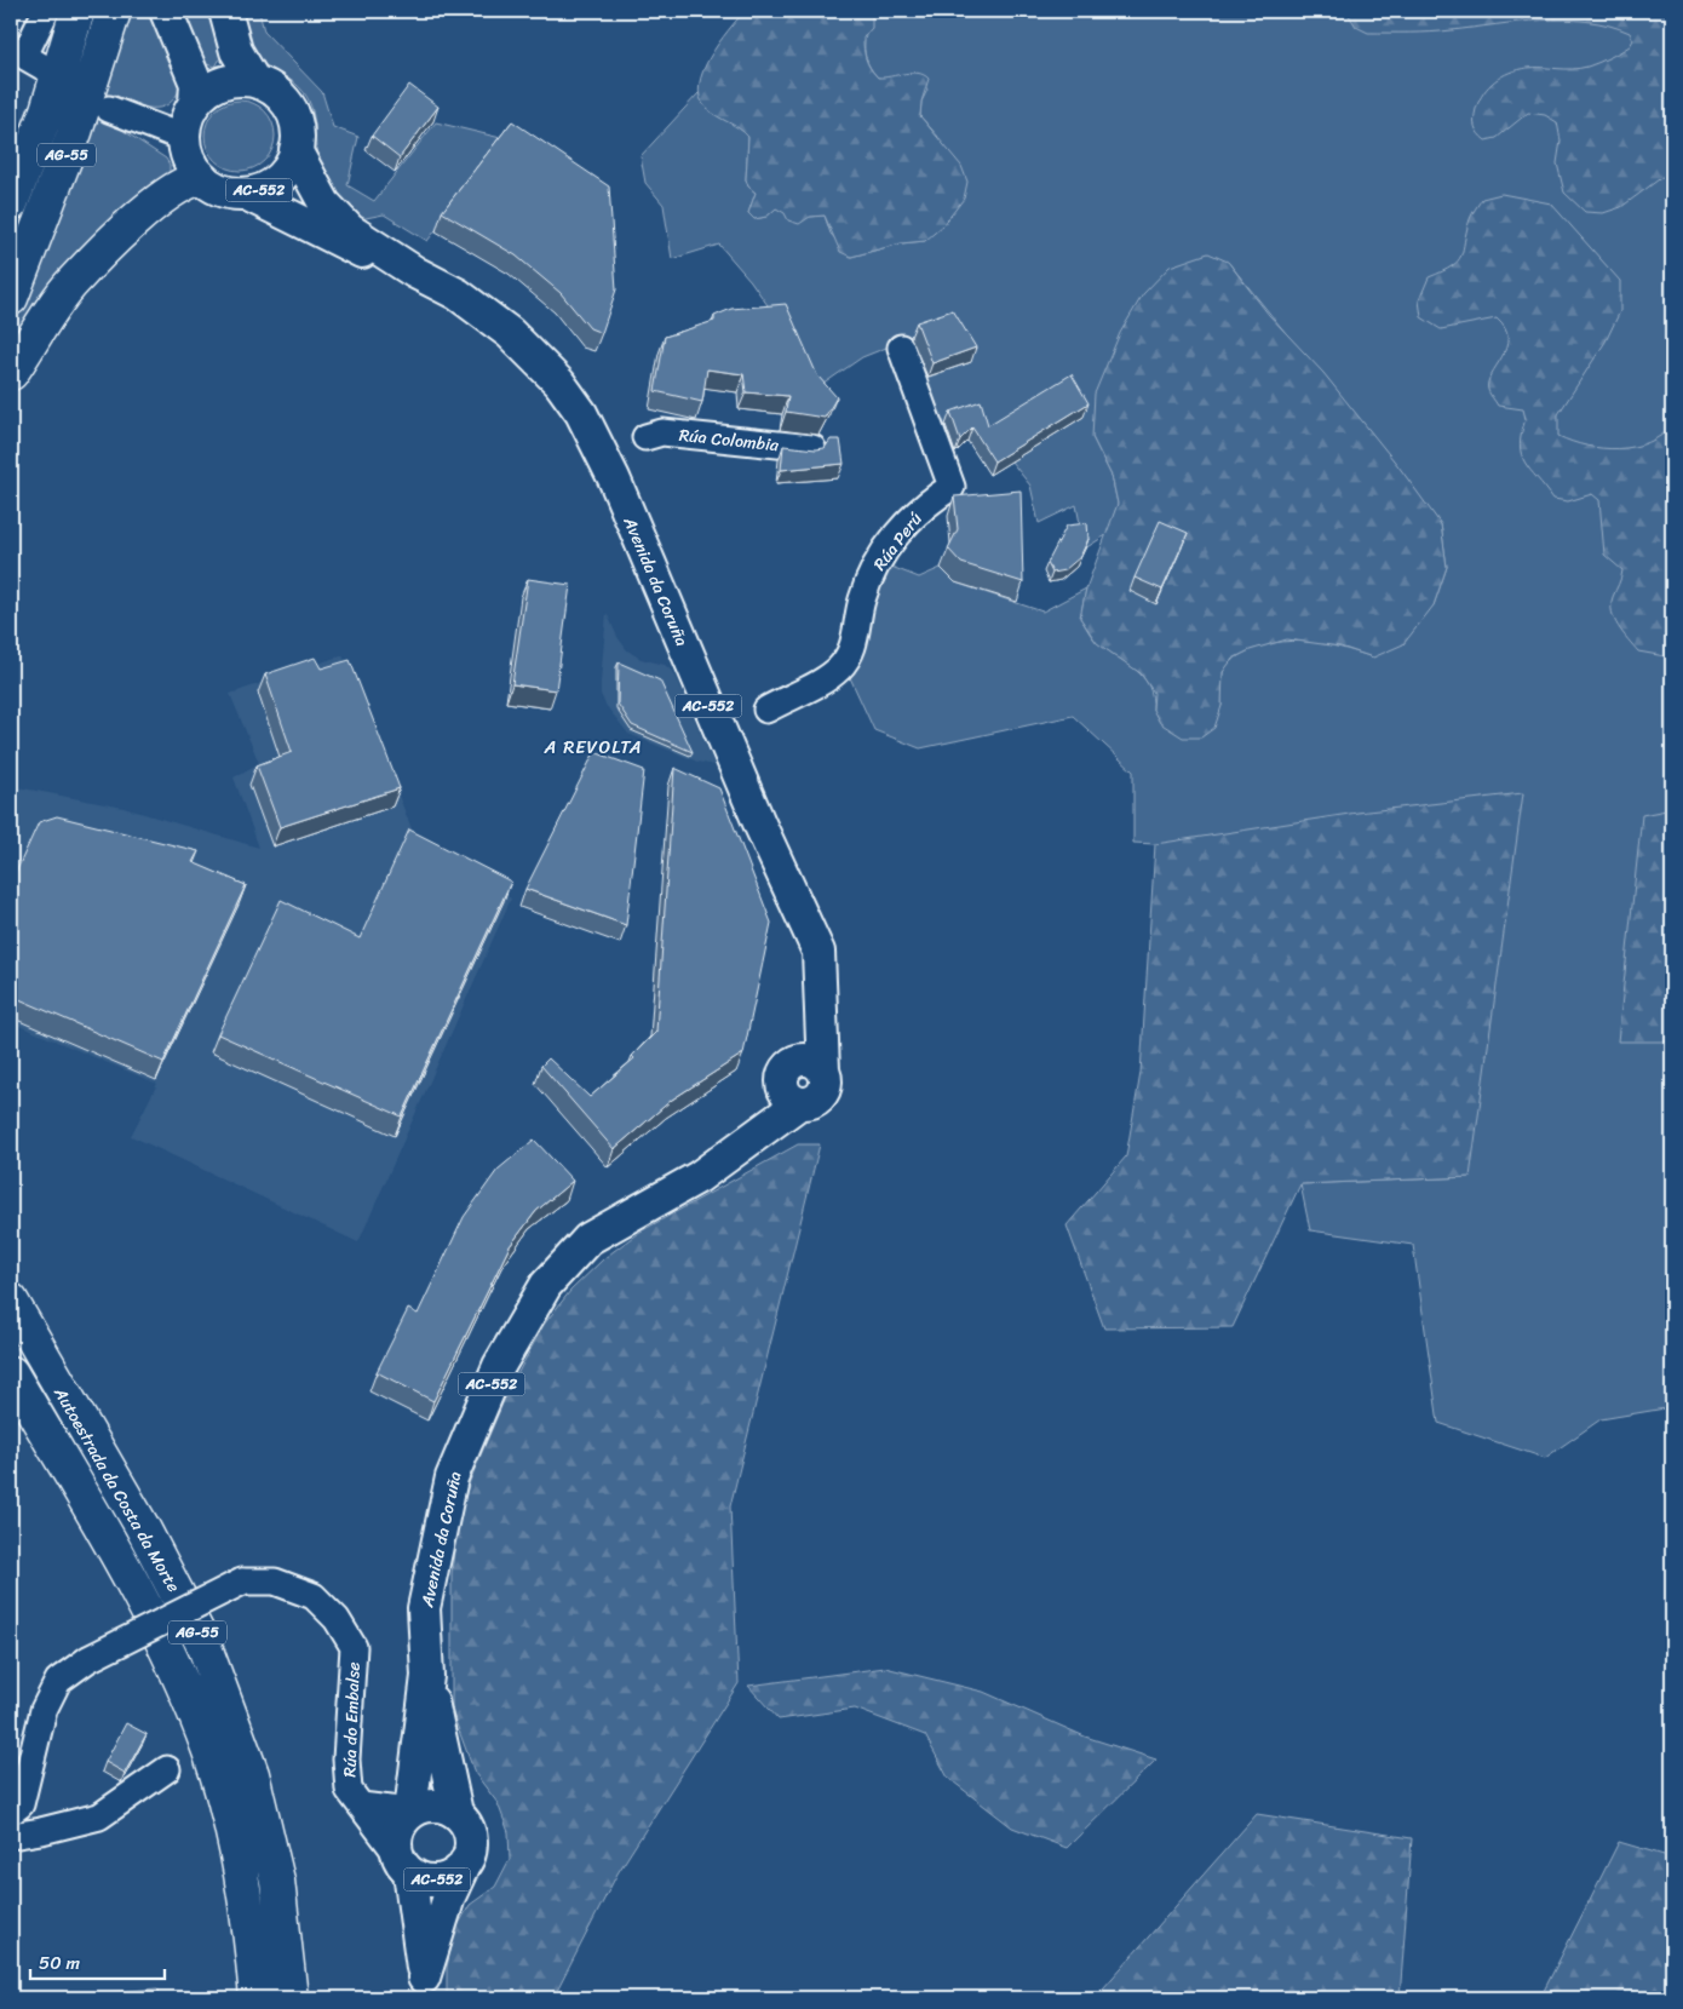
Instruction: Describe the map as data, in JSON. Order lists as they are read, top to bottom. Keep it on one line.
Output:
{"streets":{"highway":["AG-55","Autoestrada da Costa da Morte"],"main road":["AC-552","Avenida da Coruña"],"street":["Rúa Colombia","Rúa Perú","Rúa do Embalse"]},"crossings":[["AC-552","Avenida da Coruña"],["AC-552","Rúa do Embalse"],["Avenida da Coruña","Rúa do Embalse"]],"districts":["A REVOLTA"],"scale_bar":"50 m"}
